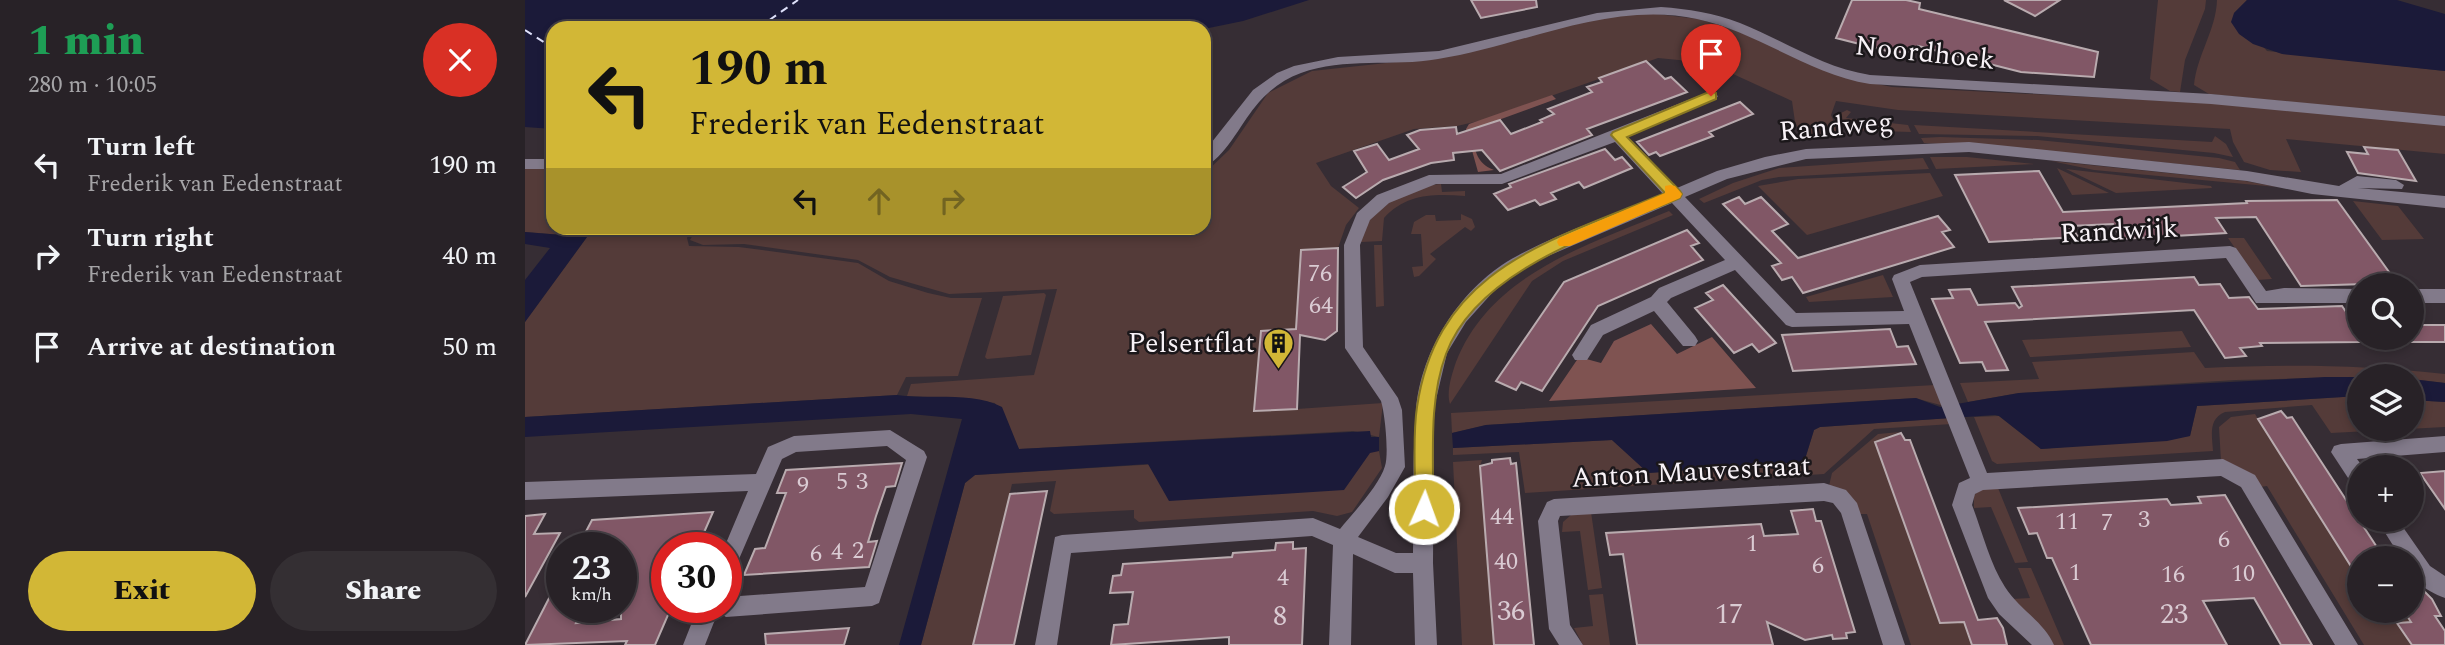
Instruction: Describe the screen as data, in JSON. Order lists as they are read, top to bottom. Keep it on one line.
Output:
{"streets":{"street":["Noordhoek","Randweg","Randwijk","Anton Mauvestraat"]},"places":{"building":["Pelsertflat"]},"house_numbers":["76","64","5","3","9","44","3","11","7","6","1","2","4","6","40","6","1","10","16","4","36","17","23","8"],"page":{"heading":["1 min","280 m · 10:05"],"turn":["190 m","Frederik van Eedenstraat"],"list":[{"name":"Turn left","note":"Frederik van Eedenstraat","value":"190 m"},{"name":"Turn right","note":"Frederik van Eedenstraat","value":"40 m"},{"name":"Arrive at destination","value":"50 m"}],"map_buttons":["+","−"],"speed":"23 km/h","limit":"30","buttons":["Exit","Share"]}}
